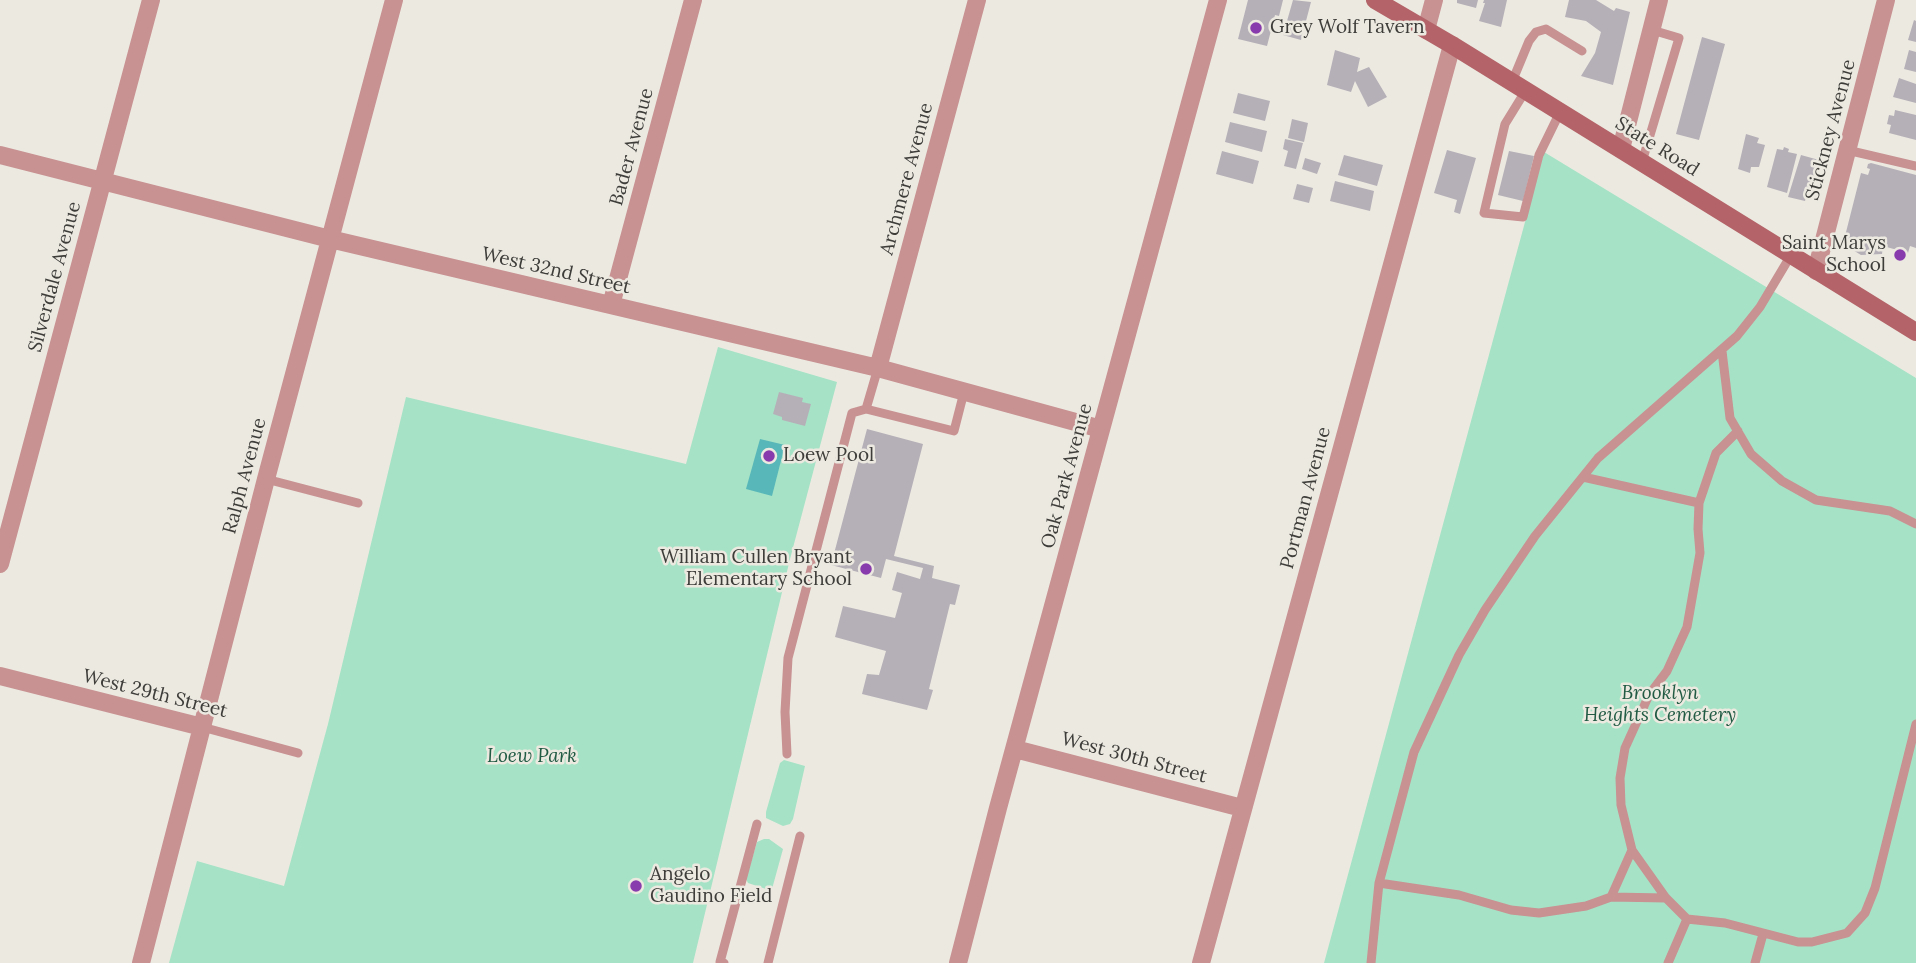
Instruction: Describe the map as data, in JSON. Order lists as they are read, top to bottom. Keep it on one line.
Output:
{"streets":{"main road":["State Road"],"street":["Stickney Avenue","Bader Avenue","Archmere Avenue","West 32nd Street","Silverdale Avenue","Ralph Avenue","Oak Park Avenue","Portman Avenue","West 29th Street","West 30th Street"]},"crossings":[["Stickney Avenue","State Road"],["Bader Avenue","West 32nd Street"],["State Road","Portman Avenue"],["Archmere Avenue","West 32nd Street"],["West 32nd Street","Silverdale Avenue"],["West 32nd Street","Ralph Avenue"],["West 32nd Street","Oak Park Avenue"],["Ralph Avenue","West 29th Street"],["Oak Park Avenue","West 30th Street"],["Portman Avenue","West 30th Street"]],"parks":["Brooklyn Heights Cemetery","Loew Park"],"places":["Grey Wolf Tavern","Saint Marys School","Loew Pool","William Cullen Bryant Elementary School","Angelo Gaudino Field"]}
